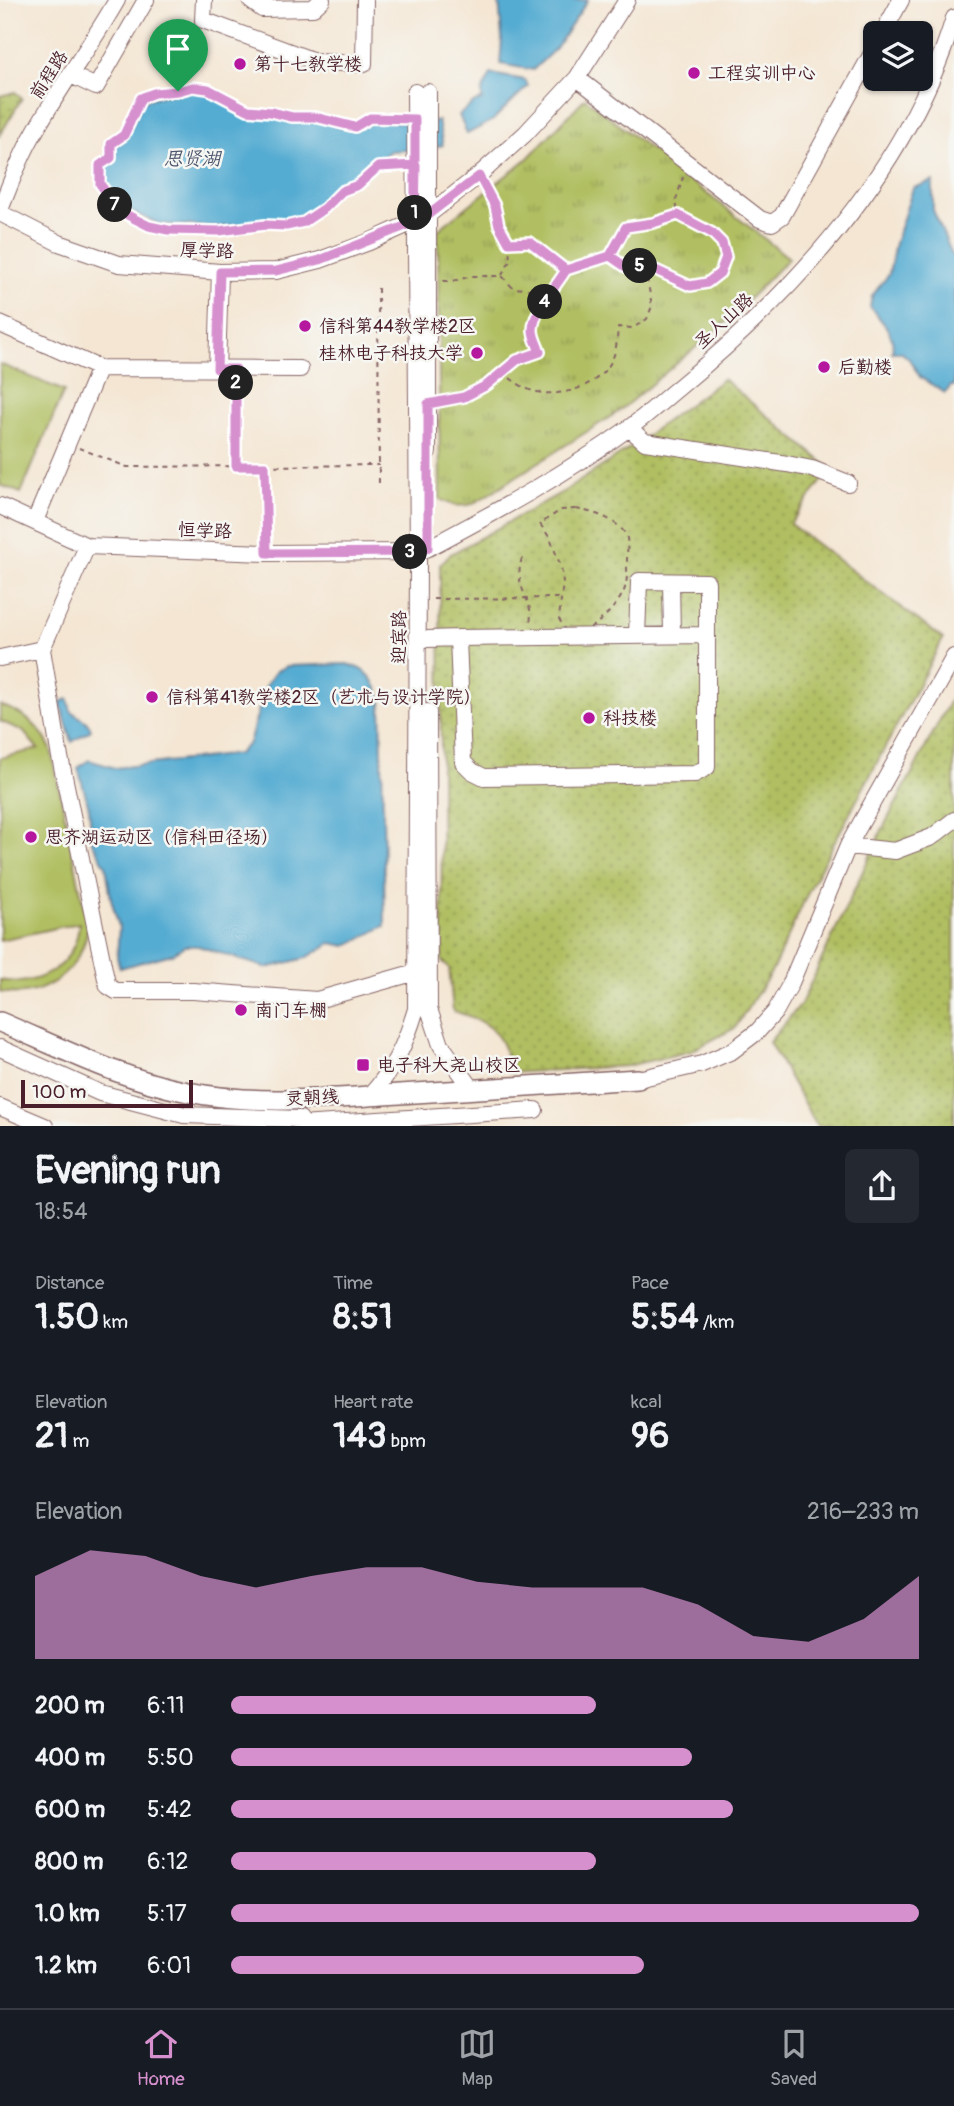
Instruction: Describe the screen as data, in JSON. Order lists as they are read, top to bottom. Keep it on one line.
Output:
{"streets":{"main road":["灵朝线"],"street":["前程路","厚学路","圣人山路","恒学路","迎宾路"]},"crossings":[["前程路","厚学路"],["厚学路","迎宾路"],["圣人山路","恒学路"],["圣人山路","迎宾路"],["恒学路","迎宾路"],["迎宾路","灵朝线"]],"water":["思贤湖"],"places":{"other":["第十七教学楼","工程实训中心","信科第44教学楼2区","桂林电子科技大学","后勤楼","信科第41教学楼2区（艺术与设计学院）","科技楼","思齐湖运动区（信科田径场）","南门车棚"],"transit":["电子科大尧山校区"]},"scale_bar":"100 m","page":{"pins":["7","1","5","4","2","3"],"scale":"100 m","heading":["Evening run","18:54"],"stats":[["Distance","1.50 km"],["Time","8:51"],["Pace","5:54 /km"],["Elevation","21 m"],["Heart rate","143 bpm"],["kcal","96"]],"chart":["Elevation","216–233 m"],"list":[{"name":"200 m","note":"6:11"},{"name":"400 m","note":"5:50"},{"name":"600 m","note":"5:42"},{"name":"800 m","note":"6:12"},{"name":"1.0 km","note":"5:17"},{"name":"1.2 km","note":"6:01"}],"tabs":["Home","Map","Saved"]}}
